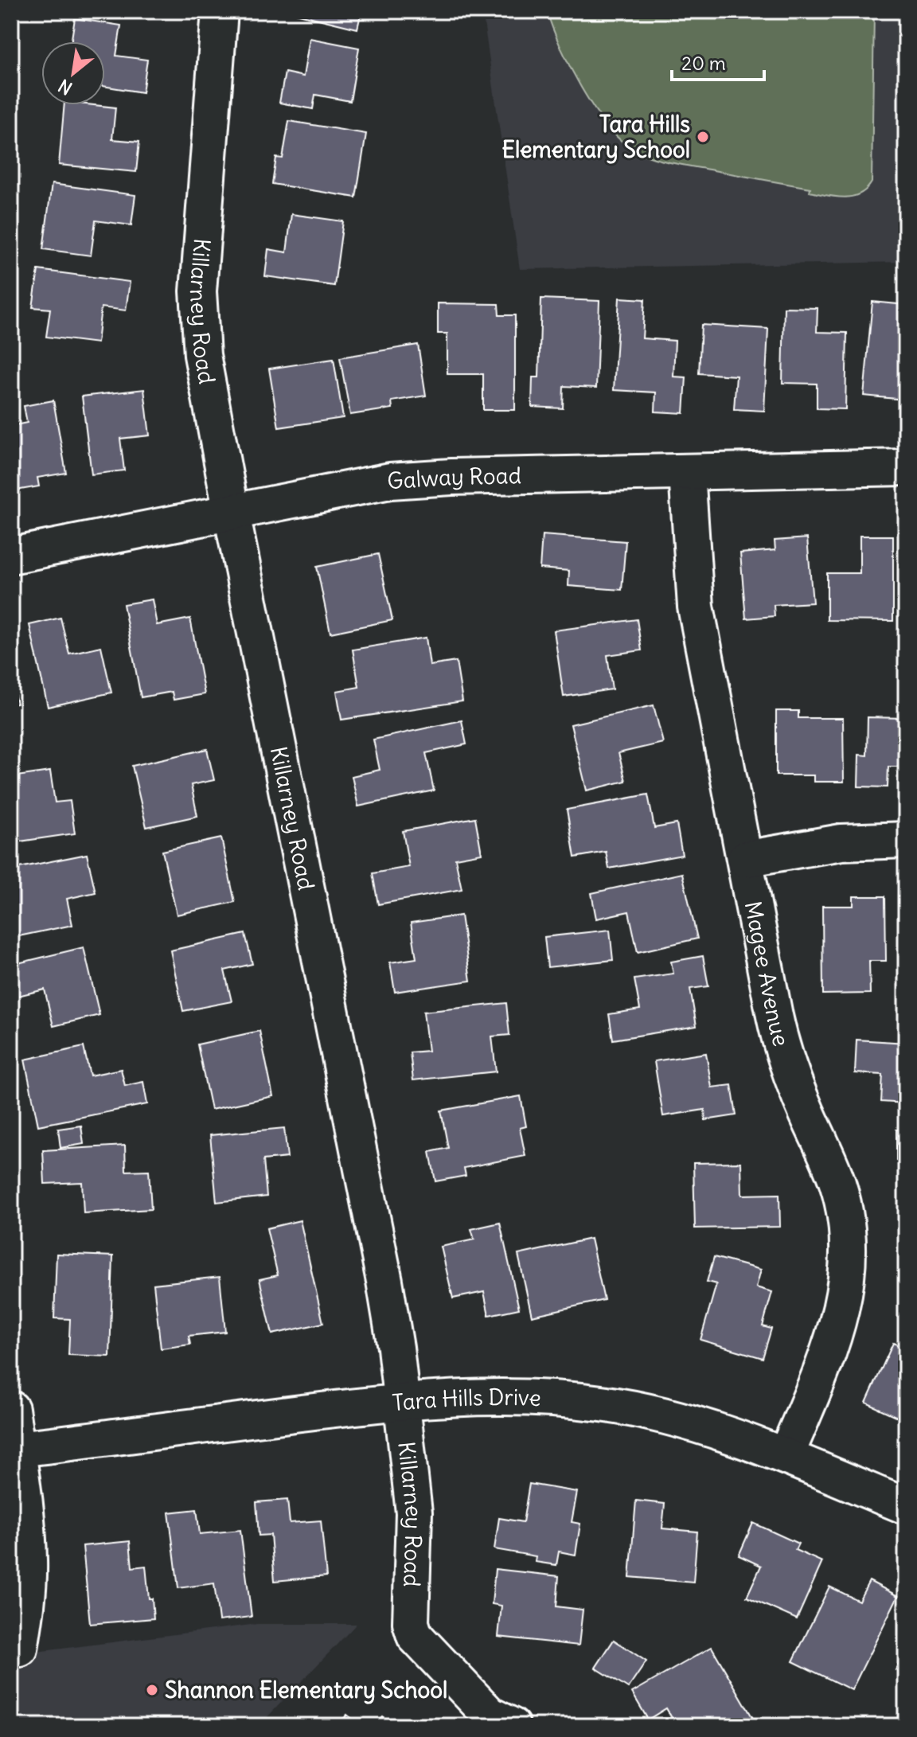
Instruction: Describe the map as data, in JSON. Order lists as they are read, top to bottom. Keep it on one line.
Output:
{"streets":{"street":["Killarney Road","Galway Road","Magee Avenue","Tara Hills Drive"]},"crossings":[["Killarney Road","Galway Road"],["Killarney Road","Tara Hills Drive"],["Galway Road","Magee Avenue"],["Magee Avenue","Tara Hills Drive"]],"places":["Tara Hills Elementary School","Shannon Elementary School"],"scale_bar":"20 m","north":"bottom left"}
